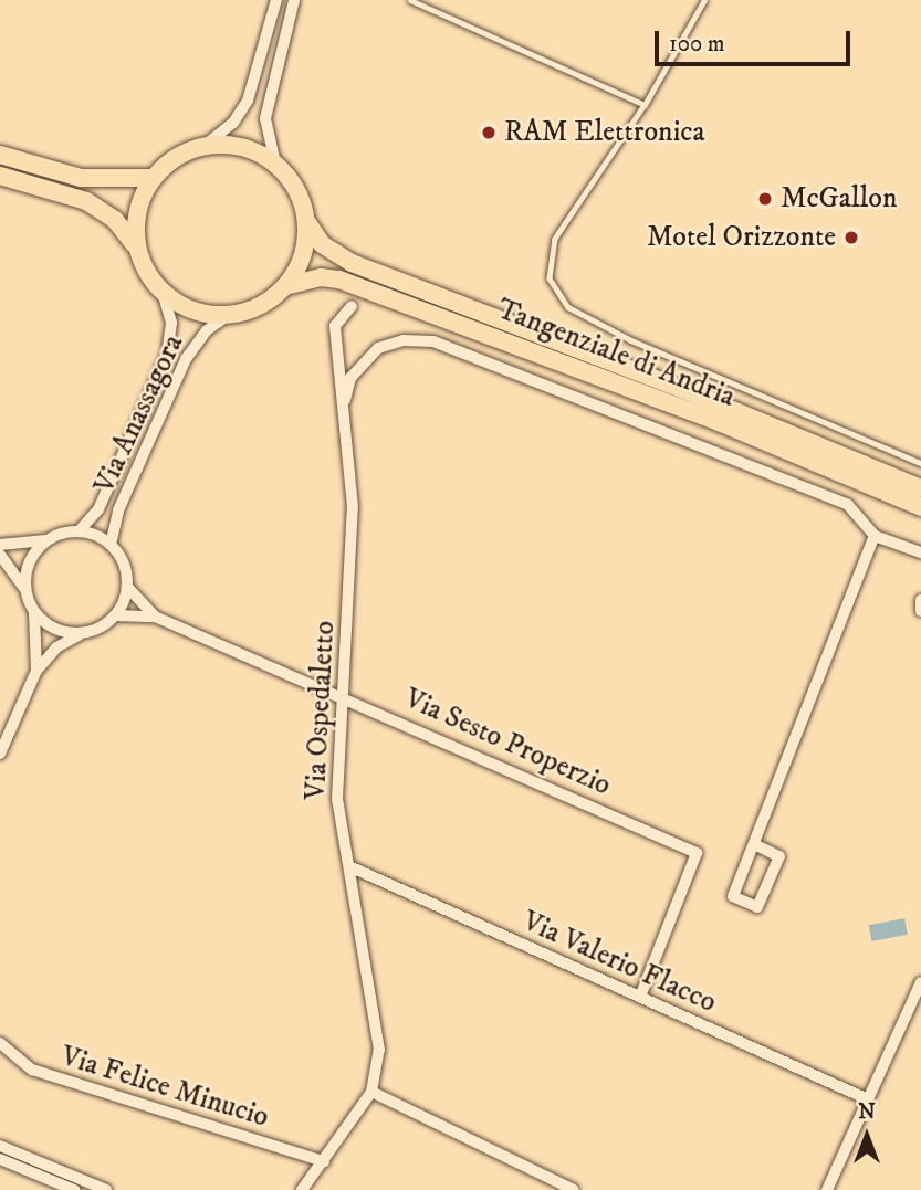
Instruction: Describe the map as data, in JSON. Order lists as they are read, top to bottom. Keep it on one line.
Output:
{"streets":{"main road":["Tangenziale di Andria"],"street":["Via Anassagora","Via Ospedaletto","Via Sesto Properzio","Via Valerio Flacco","Via Felice Minucio"]},"crossings":[["Tangenziale di Andria","Via Anassagora"],["Via Anassagora","Via Sesto Properzio"],["Via Ospedaletto","Via Sesto Properzio"],["Via Ospedaletto","Via Valerio Flacco"],["Via Ospedaletto","Via Felice Minucio"],["Via Sesto Properzio","Via Valerio Flacco"]],"places":["RAM Elettronica","McGallon","Motel Orizzonte"],"scale_bar":"100 m","north":"top"}
